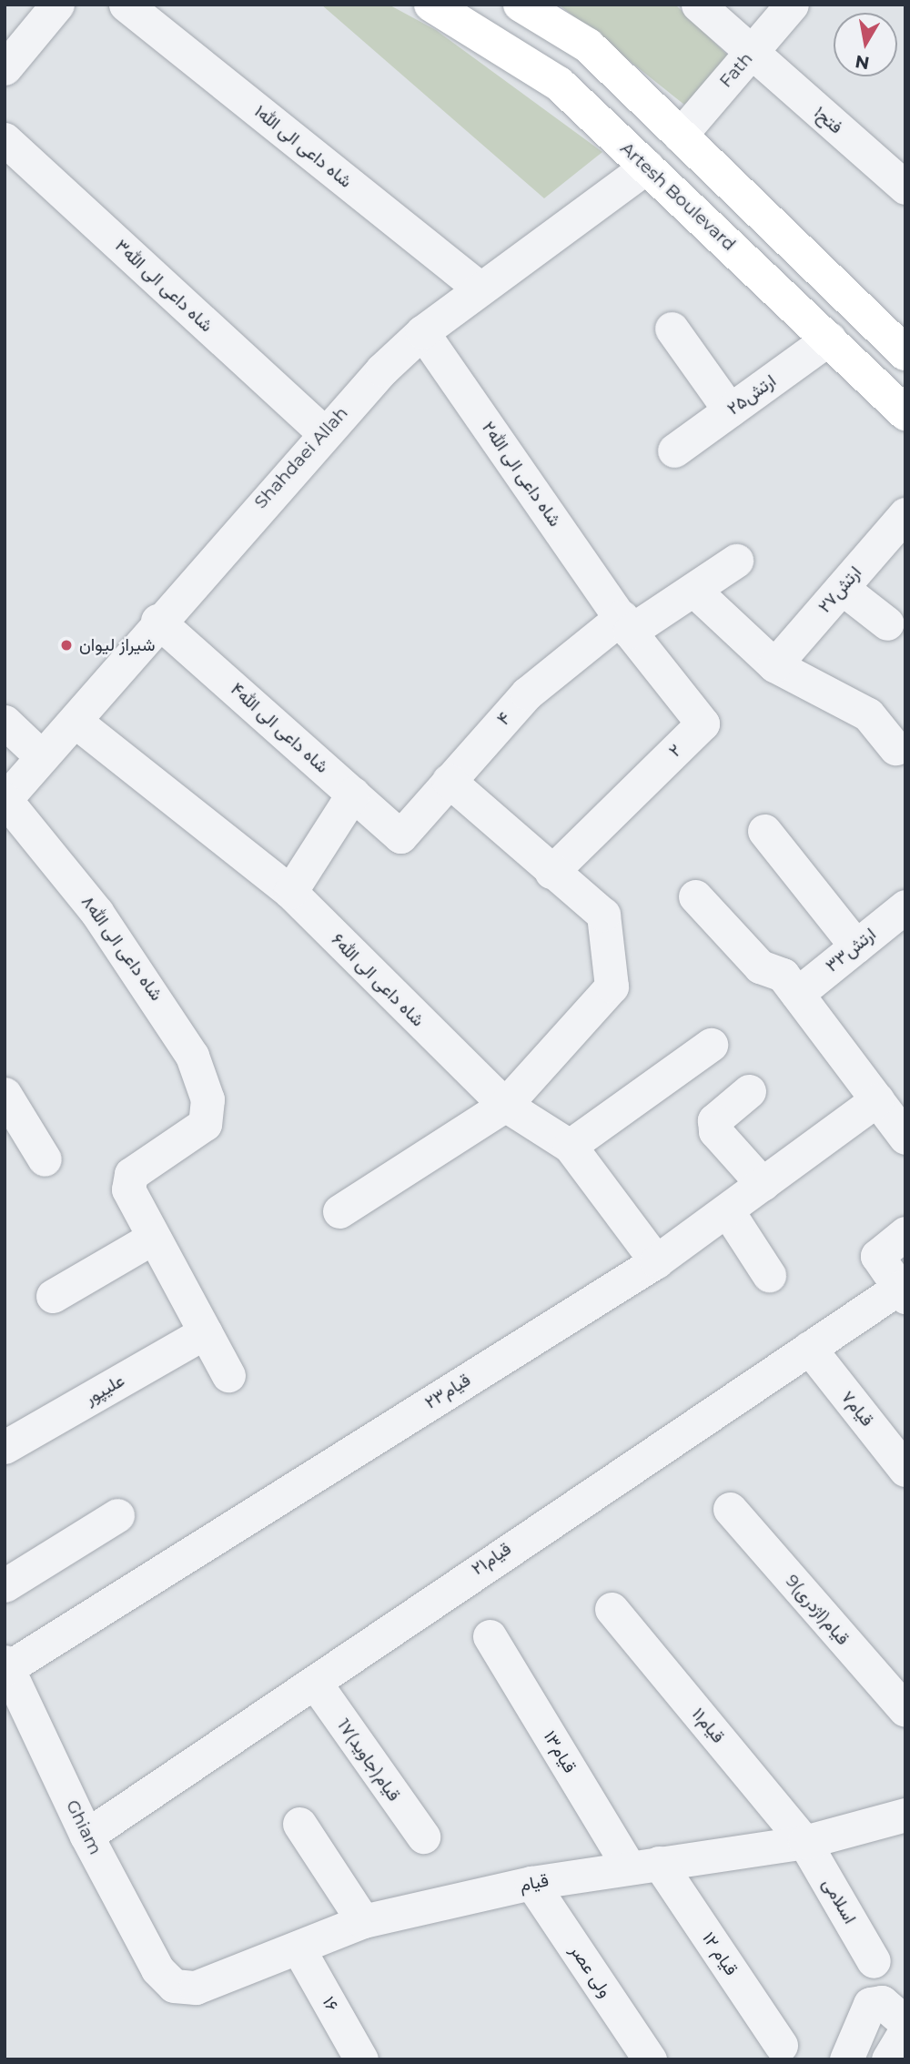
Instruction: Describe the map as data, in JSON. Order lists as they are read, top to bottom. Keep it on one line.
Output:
{"streets":{"main road":["Artesh Boulevard"],"street":["Fath","۱فتح","شاه داعی الی الله۱","شاه داعی الی الله۳","ارتش۲۵","Shahdaei Allah","شاه داعی الی الله۲","ارتش۲۷","۴","شاه داعی الی الله۴","۲","شاه داعی الی الله۸","ارتش۳۳","شاه داعی الی الله۶","علیپور","قیام۲۳","قیام۷","قیام۲۱","قیام(اژدری)9","قیام۱۱","قیام۱۳","قیام(جاوید)1۷","Ghiam","قیام","اسلامی","قیام ۱۲","ولی عصر","۱۶"]},"crossings":[["Fath","۱فتح"],["شاه داعی الی الله۱","Shahdaei Allah"],["Artesh Boulevard","ارتش۲۵"],["Artesh Boulevard","Shahdaei Allah"],["شاه داعی الی الله۳","Shahdaei Allah"],["Shahdaei Allah","شاه داعی الی الله۲"],["Shahdaei Allah","شاه داعی الی الله۴"],["Shahdaei Allah","شاه داعی الی الله۸"],["Shahdaei Allah","شاه داعی الی الله۶"],["شاه داعی الی الله۲","۴"],["شاه داعی الی الله۲","۲"],["۴","شاه داعی الی الله۴"],["۴","۲"],["شاه داعی الی الله۶","قیام۲۳"],["قیام۲۳","Ghiam"],["قیام۷","قیام۲۱"],["قیام۲۱","قیام(جاوید)1۷"],["قیام۲۱","Ghiam"],["قیام۱۱","قیام"],["قیام۱۱","اسلامی"],["قیام۱۳","قیام"],["قیام۱۳","قیام ۱۲"],["Ghiam","قیام"],["Ghiam","۱۶"],["قیام","اسلامی"],["قیام","قیام ۱۲"],["قیام","ولی عصر"],["قیام","۱۶"]],"places":["شیراز لیوان"],"north":"bottom"}
